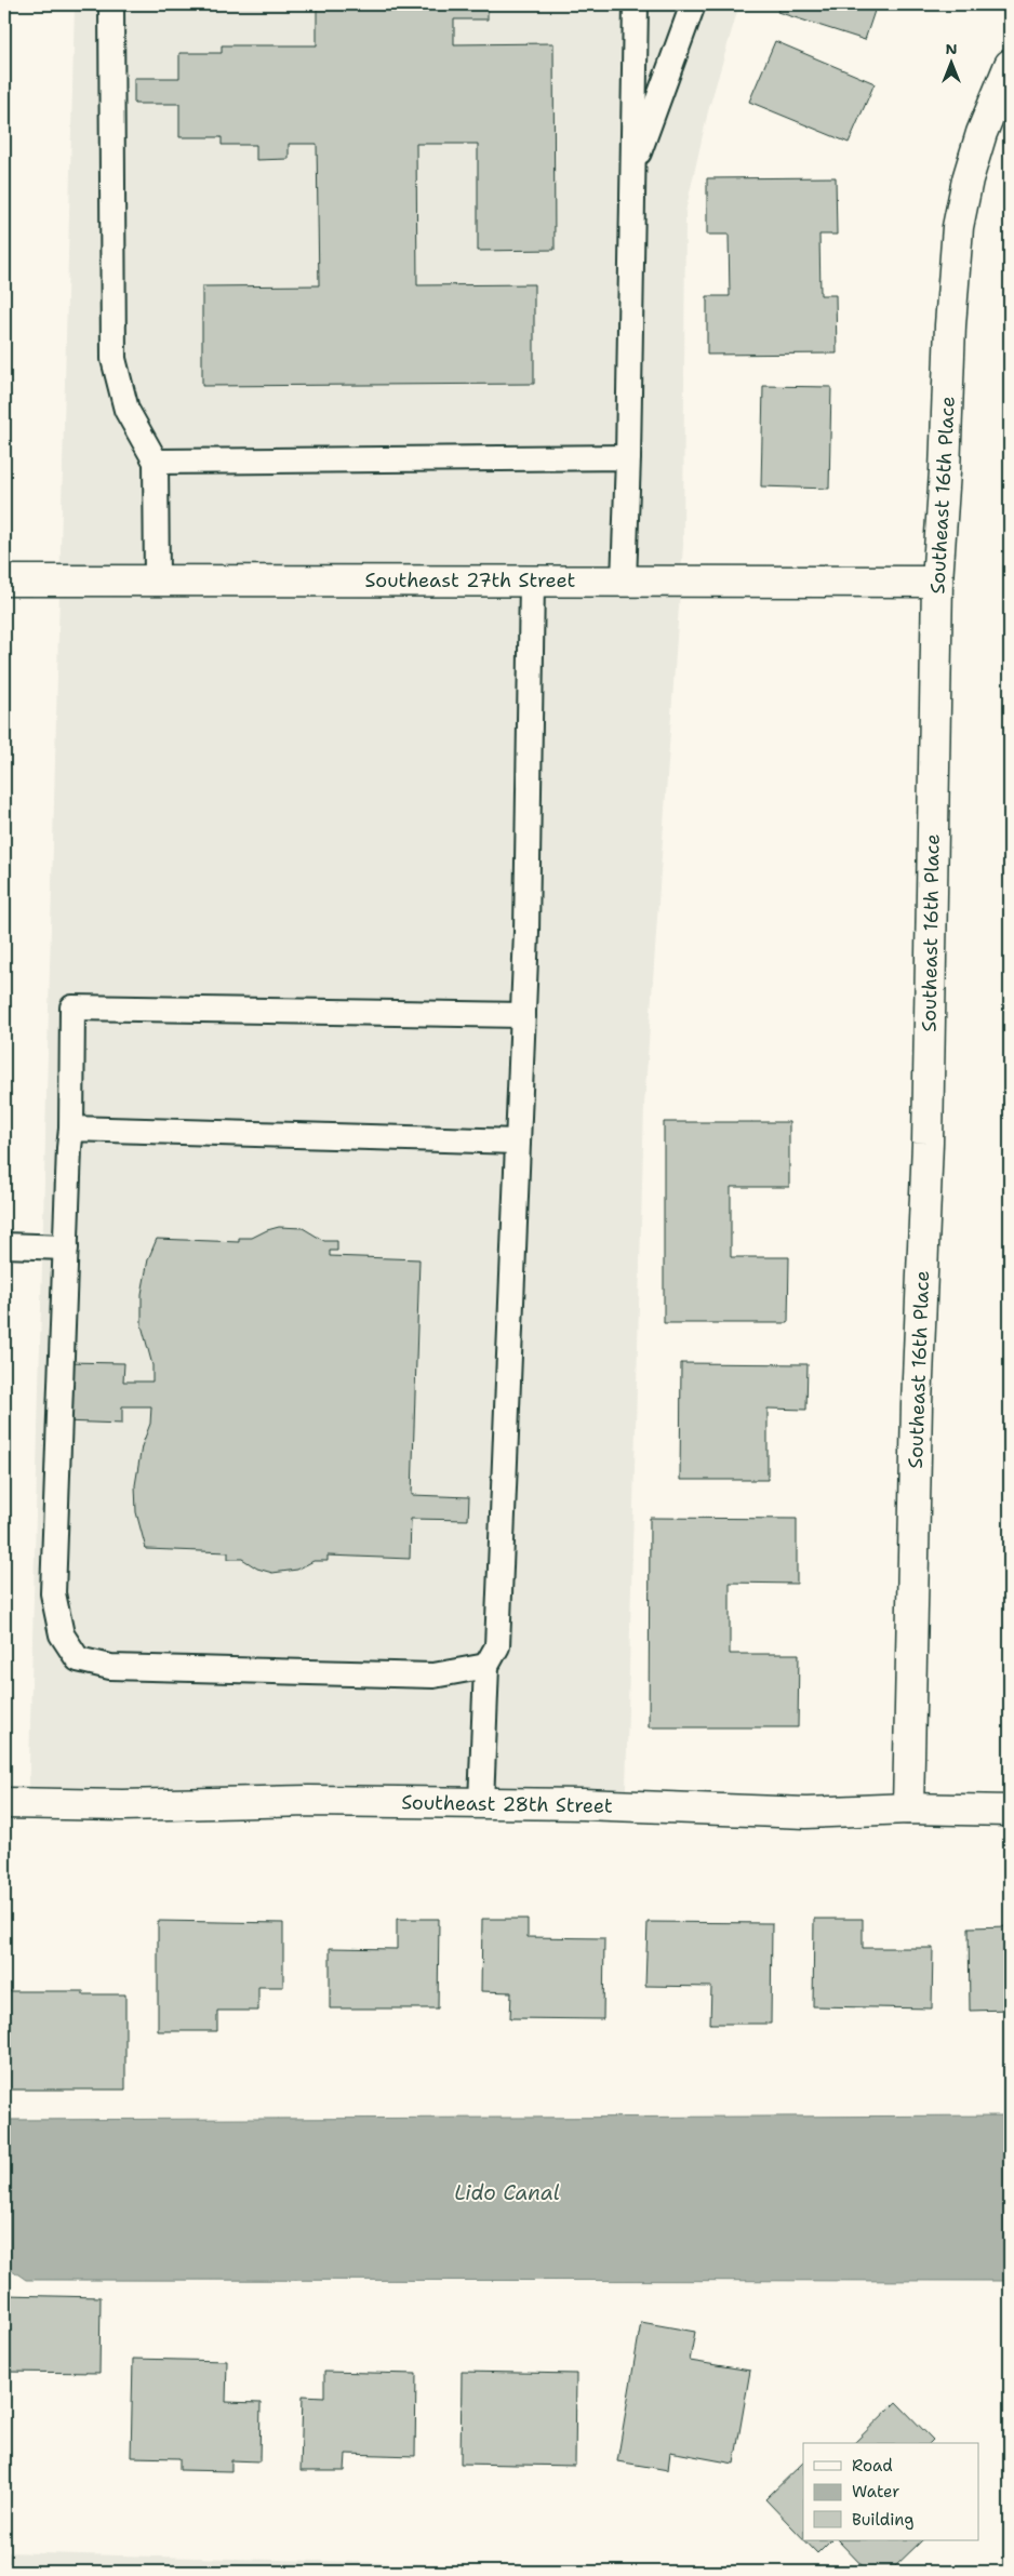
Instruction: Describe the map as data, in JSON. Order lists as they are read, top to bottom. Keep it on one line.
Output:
{"streets":{"street":["Southeast 16th Place","Southeast 27th Street","Southeast 28th Street"]},"crossings":[["Southeast 16th Place","Southeast 27th Street"],["Southeast 16th Place","Southeast 28th Street"]],"water":["Lido Canal"],"legend":["Road","Water","Building"],"north":"top"}
